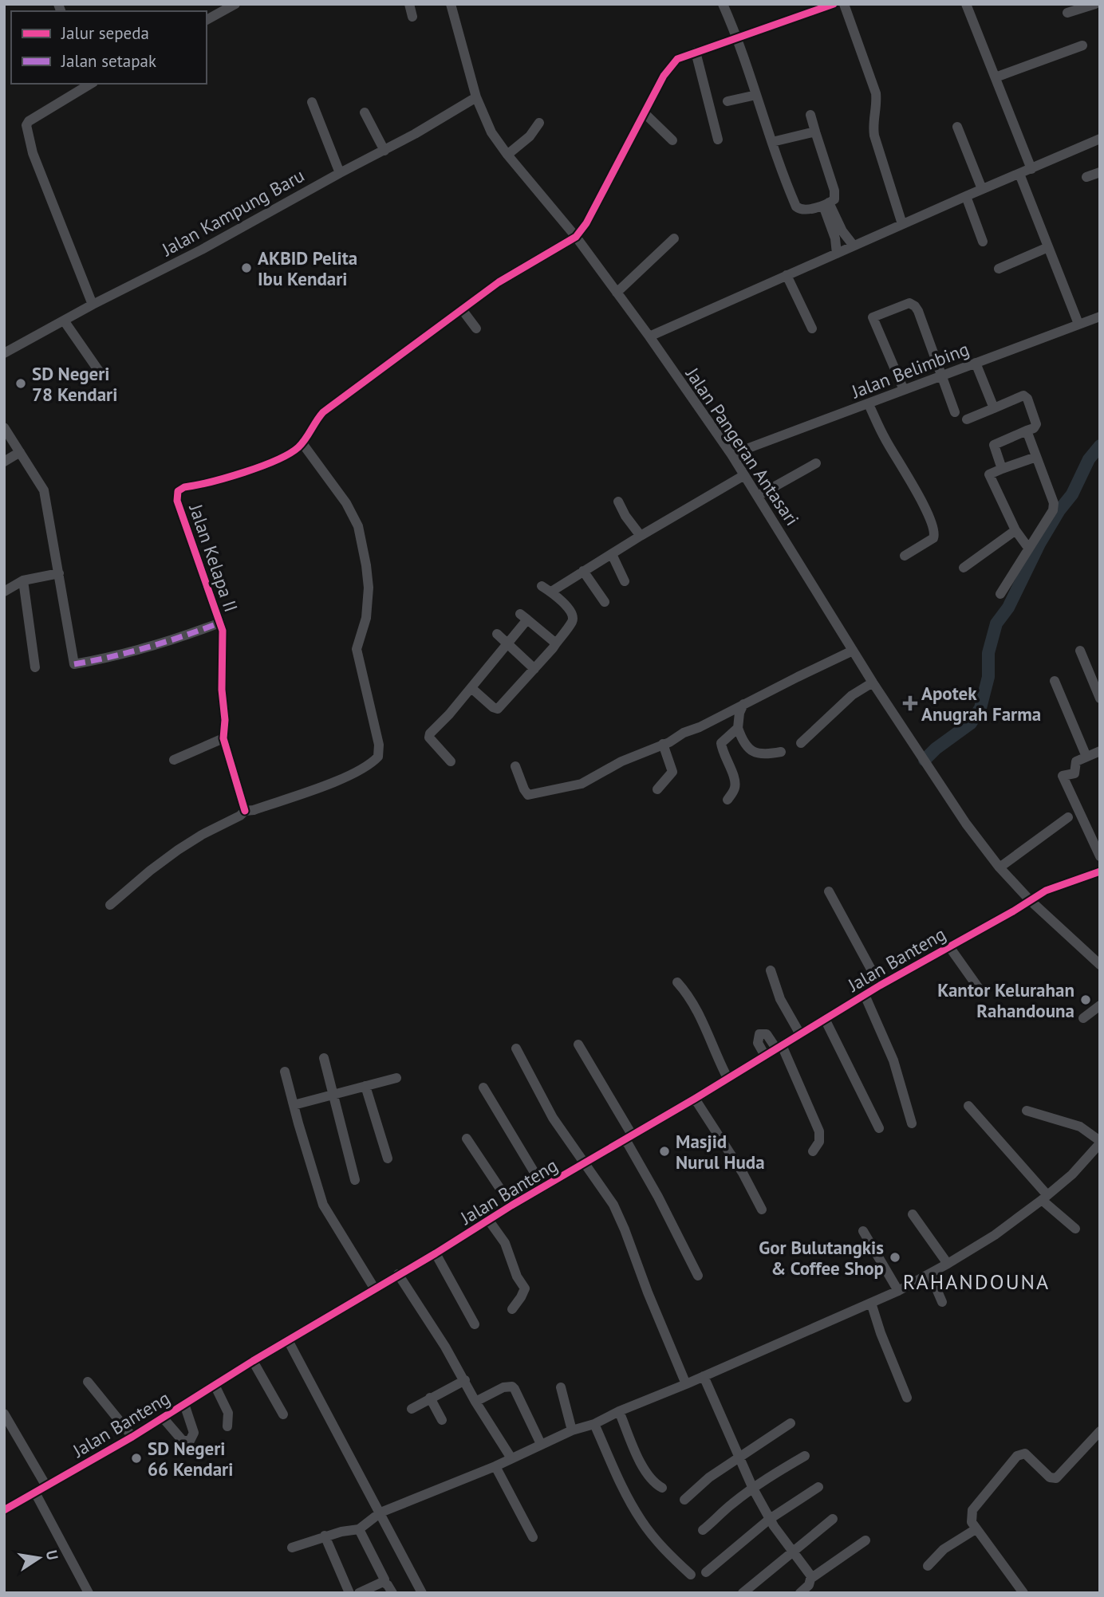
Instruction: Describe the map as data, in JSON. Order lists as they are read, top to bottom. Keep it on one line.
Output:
{"streets":{"street":["Jalan Kampung Baru","Jalan Belimbing","Jalan Pangeran Antasari","Jalan Kelapa II","Jalan Banteng"]},"crossings":[["Jalan Kampung Baru","Jalan Pangeran Antasari"],["Jalan Belimbing","Jalan Pangeran Antasari"],["Jalan Pangeran Antasari","Jalan Kelapa II"],["Jalan Pangeran Antasari","Jalan Banteng"]],"districts":["RAHANDOUNA"],"places":{"other":["AKBID Pelita Ibu Kendari","SD Negeri 78 Kendari","Kantor Kelurahan Rahandouna","Masjid Nurul Huda","Gor Bulutangkis & Coffee Shop","SD Negeri 66 Kendari"],"health":["Apotek Anugrah Farma"]},"legend":["Jalur sepeda","Jalan setapak"],"north":"right"}
